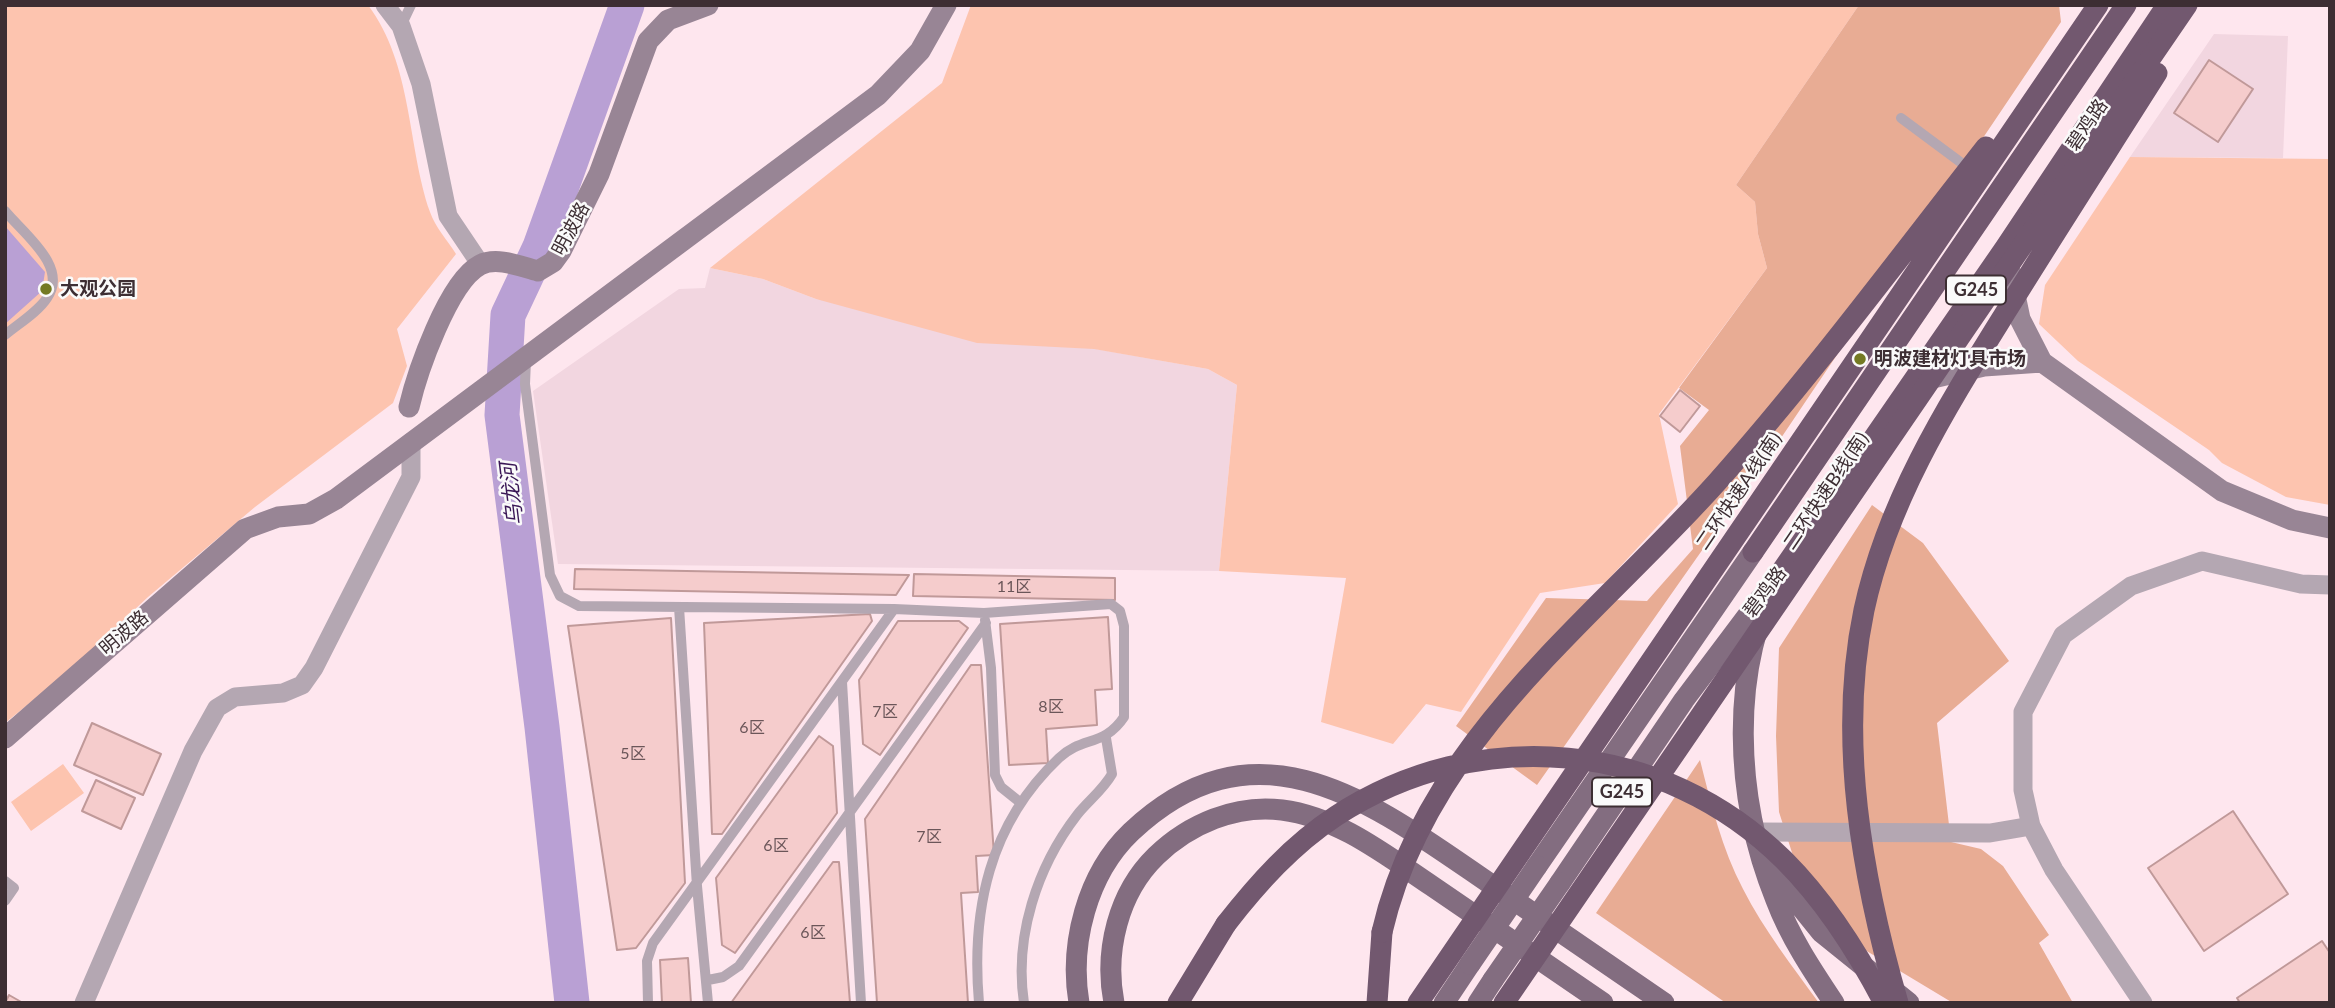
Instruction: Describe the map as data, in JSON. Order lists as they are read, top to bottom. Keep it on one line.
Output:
{"streets":{"highway":["碧鸡路","G245","二环快速A线(南)","二环快速B线(南)"],"street":["明波路"]},"crossings":[["碧鸡路","二环快速A线(南)"]],"water":["乌龙河"],"places":["大观公园","明波建材灯具市场"],"house_numbers":["11区","8区","7区","6区","5区","7区","6区","6区"]}
